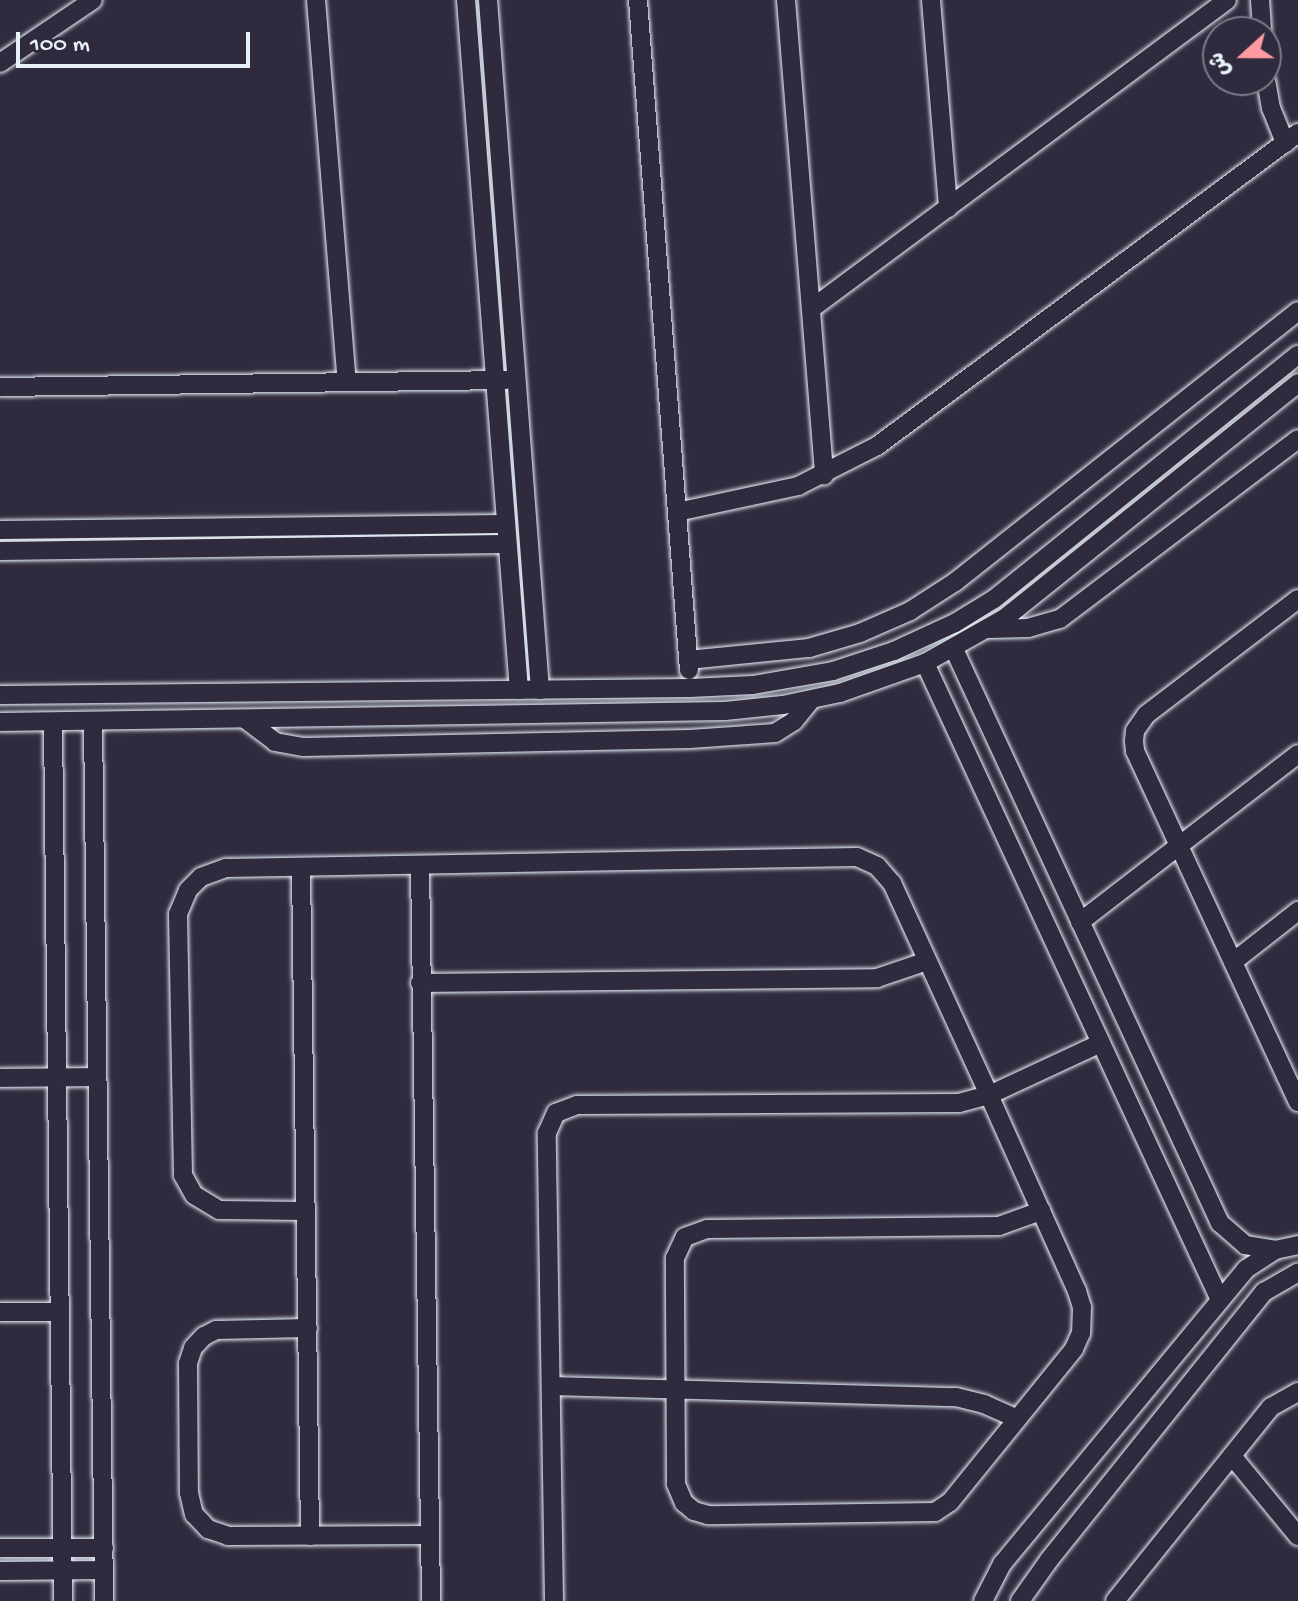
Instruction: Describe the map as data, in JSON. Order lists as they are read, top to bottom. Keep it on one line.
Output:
{"scale_bar":"100 m","north":"left"}
